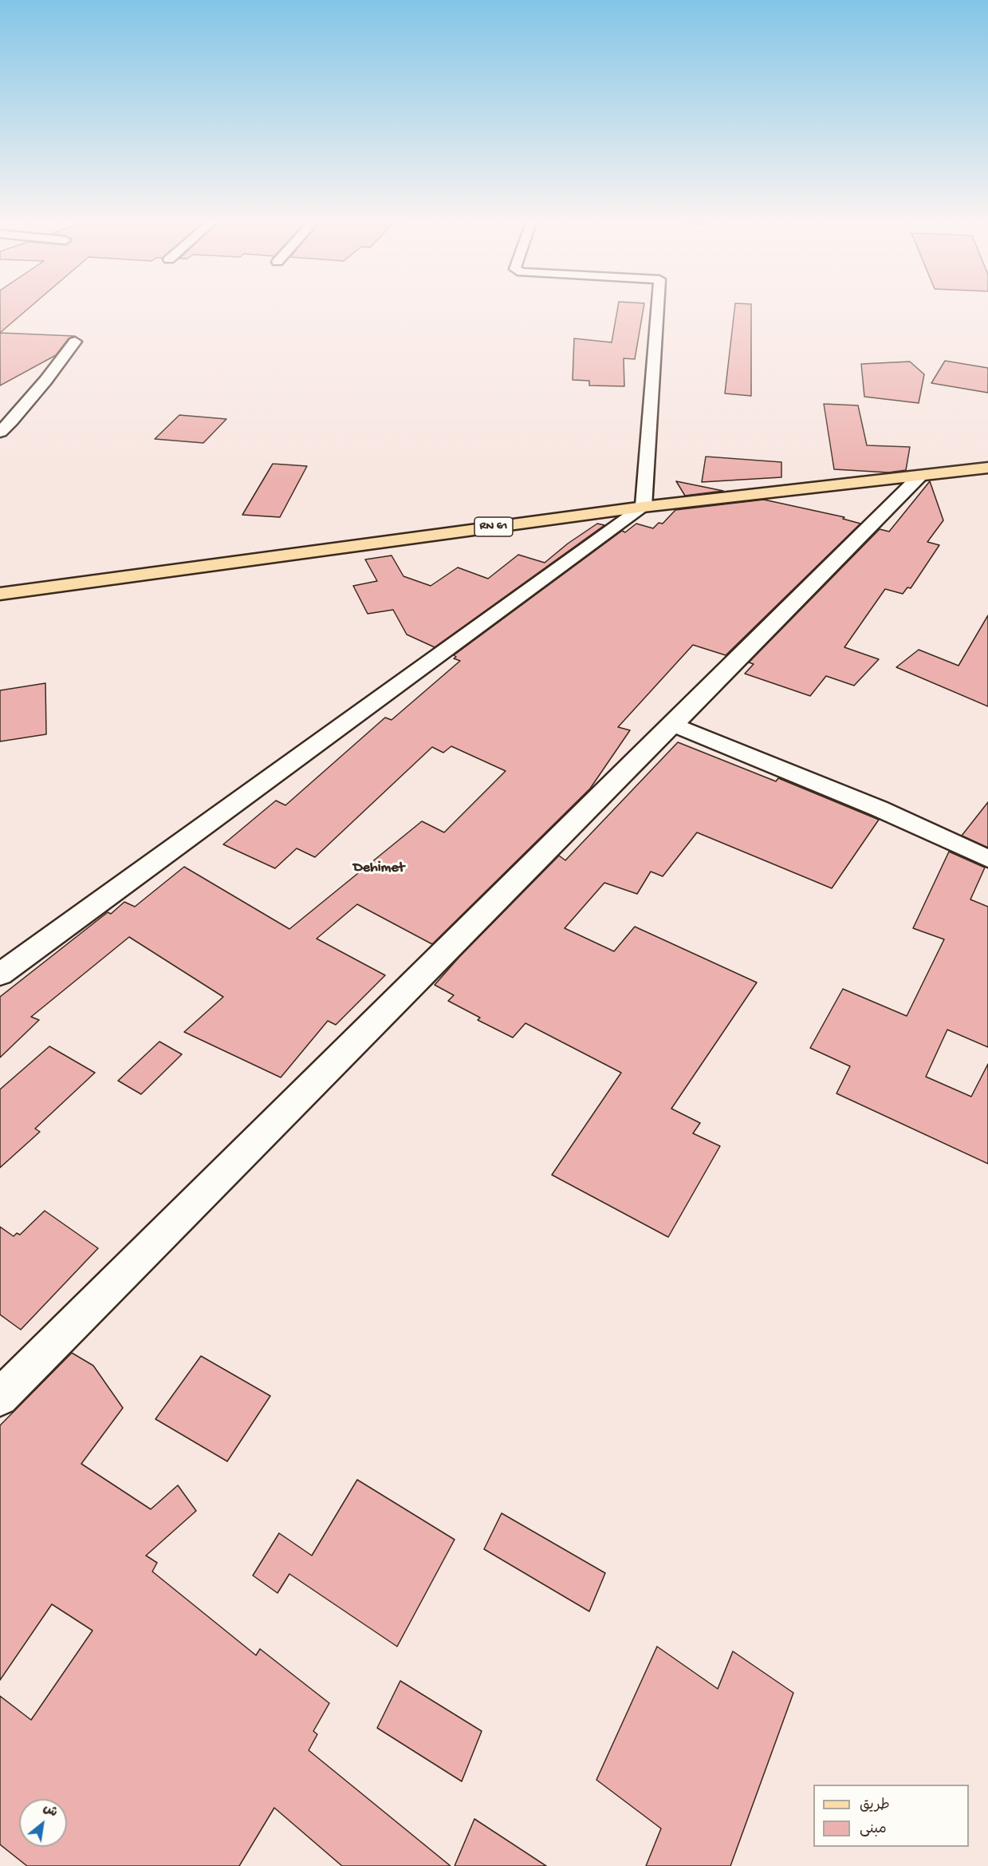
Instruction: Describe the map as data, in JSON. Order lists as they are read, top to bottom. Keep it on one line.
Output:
{"streets":{"main road":["RN 61"]},"districts":["Dehimet"],"legend":["طريق","مبنى"],"north":"top right"}
